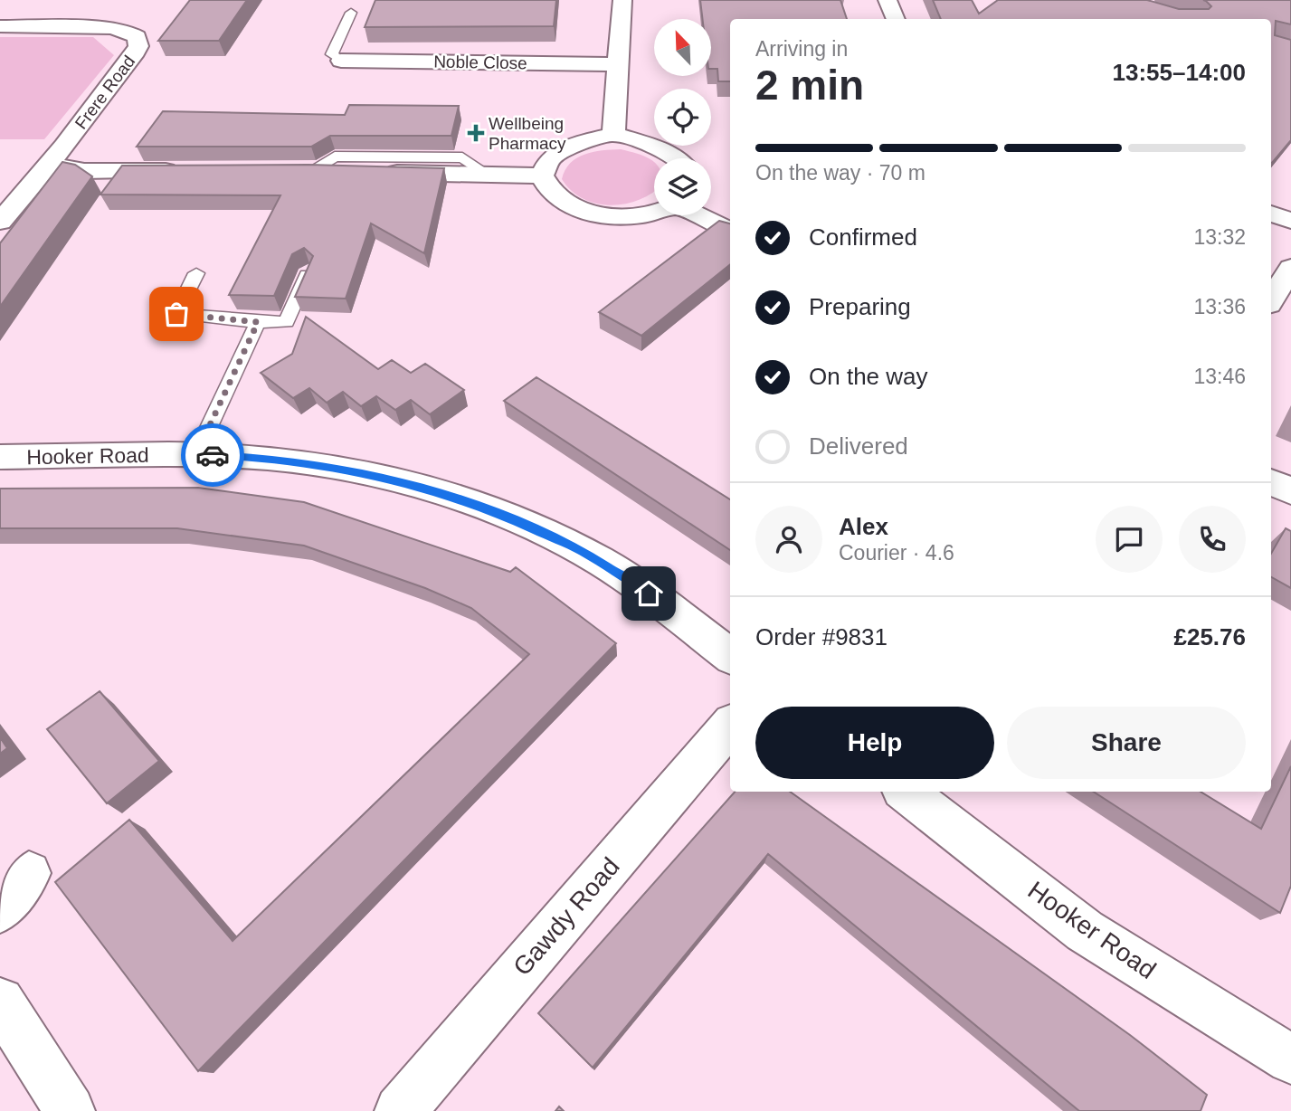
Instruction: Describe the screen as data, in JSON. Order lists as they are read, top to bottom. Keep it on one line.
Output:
{"streets":{"street":["Noble Close","Frere Road","Hooker Road","Gawdy Road"]},"places":{"health":["Wellbeing Pharmacy"]},"north":"top left","page":{"heading":["2 min","Arriving in","13:55–14:00"],"panel":["Alex","Courier · 4.6","Order #9831","£25.76"],"bar":"On the way · 70 m","list":[["Confirmed","13:32"],["Preparing","13:36"],["On the way","13:46"],"Delivered"],"buttons":["Help","Share"]}}
